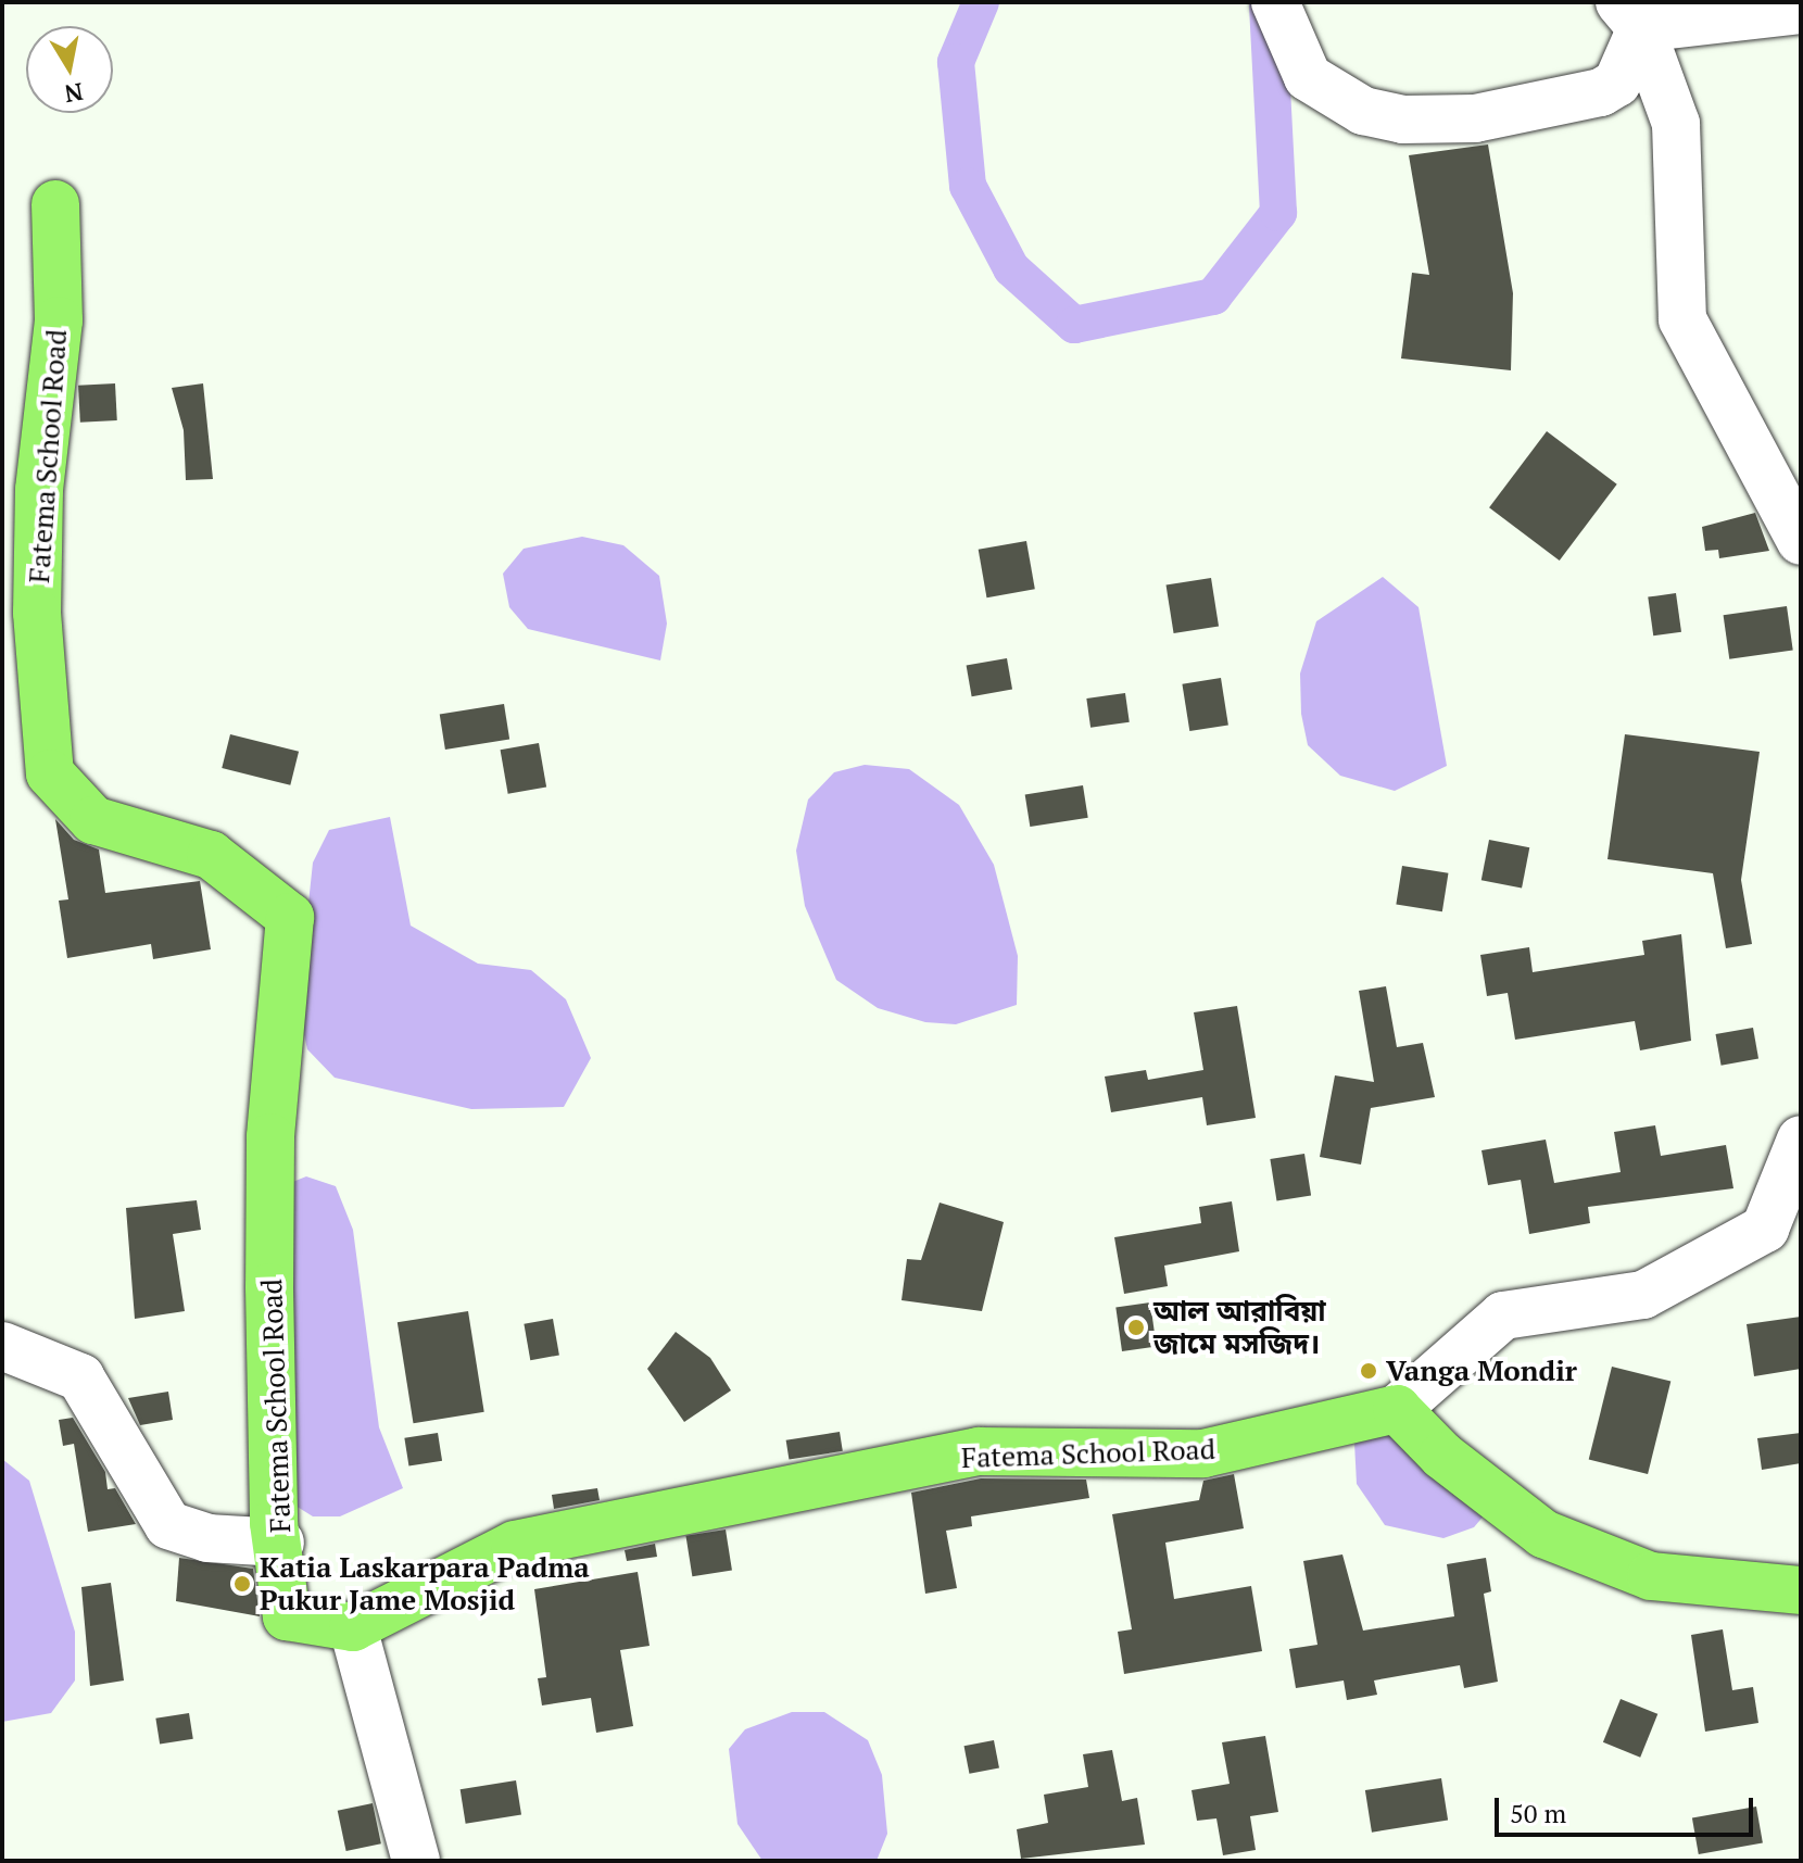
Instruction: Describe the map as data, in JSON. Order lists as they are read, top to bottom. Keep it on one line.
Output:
{"streets":{"main road":["Fatema School Road"]},"places":["আল আরাবিয়া জামে মসজিদ।","Vanga Mondir","Katia Laskarpara Padma Pukur Jame Mosjid"],"scale_bar":"50 m","north":"bottom"}
